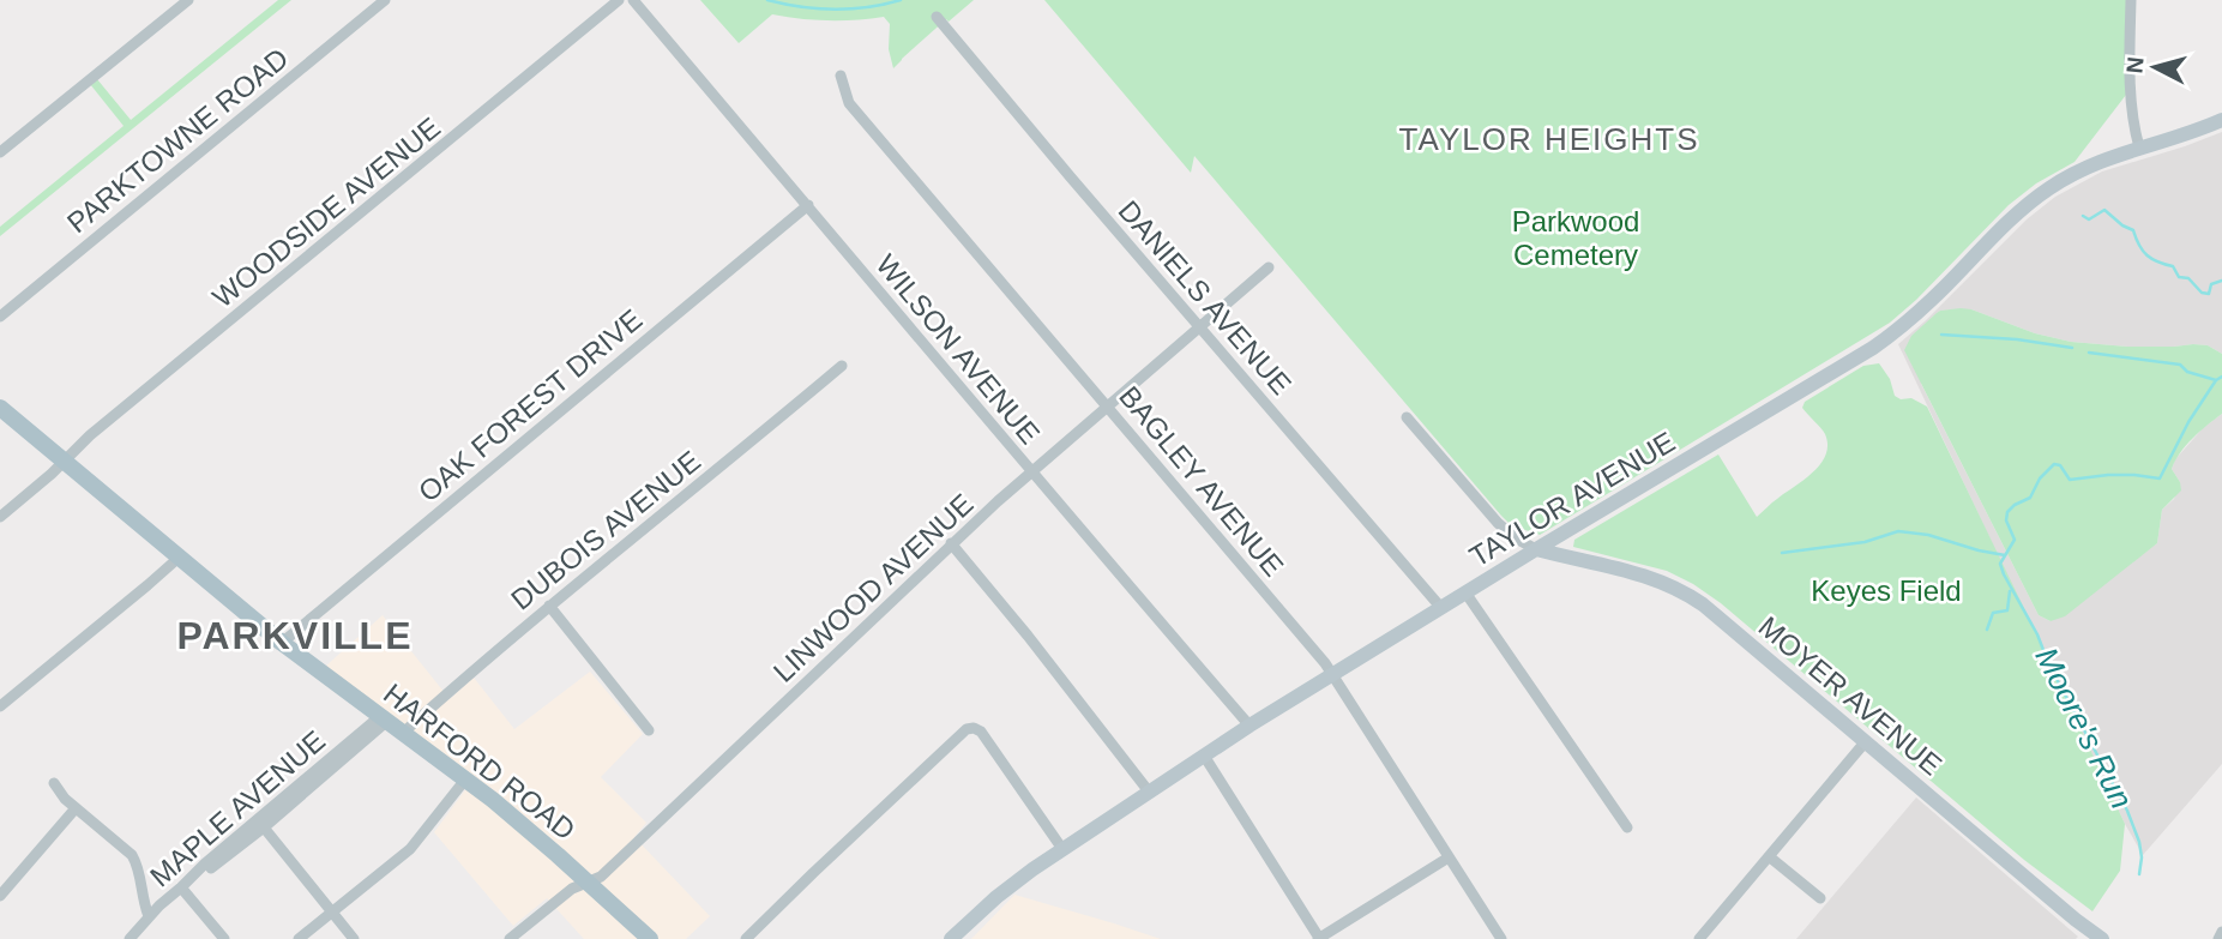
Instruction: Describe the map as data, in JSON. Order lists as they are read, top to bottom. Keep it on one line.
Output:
{"streets":{"main road":["TAYLOR AVENUE","MOYER AVENUE","HARFORD ROAD"],"street":["PARKTOWNE ROAD","WOODSIDE AVENUE","DANIELS AVENUE","WILSON AVENUE","OAK FOREST DRIVE","BAGLEY AVENUE","DUBOIS AVENUE","LINWOOD AVENUE","MAPLE AVENUE"]},"crossings":[["WOODSIDE AVENUE","HARFORD ROAD"],["DANIELS AVENUE","TAYLOR AVENUE"],["DANIELS AVENUE","LINWOOD AVENUE"],["WILSON AVENUE","OAK FOREST DRIVE"],["WILSON AVENUE","TAYLOR AVENUE"],["WILSON AVENUE","LINWOOD AVENUE"],["OAK FOREST DRIVE","HARFORD ROAD"],["BAGLEY AVENUE","TAYLOR AVENUE"],["BAGLEY AVENUE","LINWOOD AVENUE"],["TAYLOR AVENUE","MOYER AVENUE"],["DUBOIS AVENUE","HARFORD ROAD"],["LINWOOD AVENUE","HARFORD ROAD"],["HARFORD ROAD","MAPLE AVENUE"]],"districts":["TAYLOR HEIGHTS","PARKVILLE"],"water":["Moore's Run"],"parks":["Parkwood Cemetery","Keyes Field"],"north":"left"}
